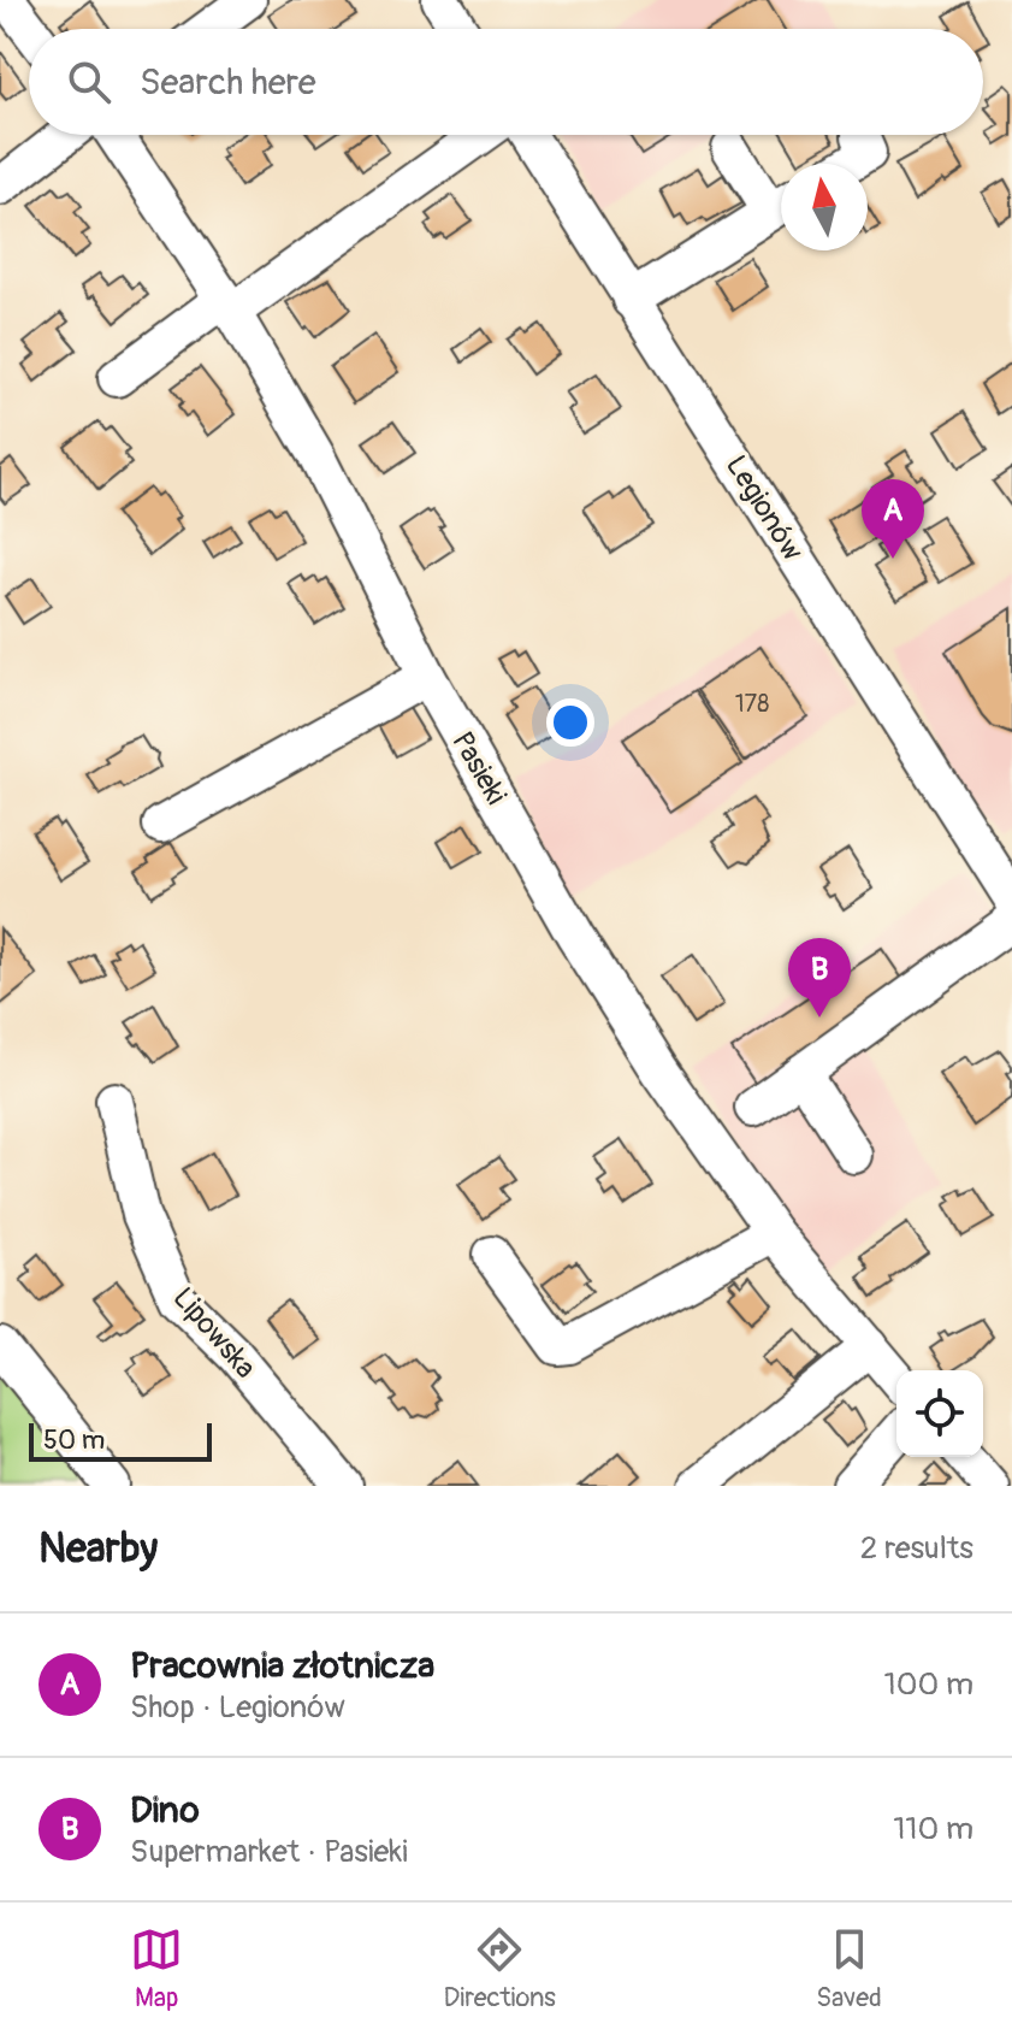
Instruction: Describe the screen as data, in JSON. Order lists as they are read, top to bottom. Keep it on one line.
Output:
{"streets":{"street":["Legionów","Pasieki","Lipowska"]},"house_numbers":["178"],"scale_bar":"50 m","north":"top","page":{"search":"Search here","pins":["A","B"],"scale":"50 m","heading":["Nearby","2 results"],"list":[{"mark":"A","name":"Pracownia złotnicza","note":"Shop · Legionów","value":"100 m"},{"mark":"B","name":"Dino","note":"Supermarket · Pasieki","value":"110 m"}],"nav":["Map","Directions","Saved"]}}
